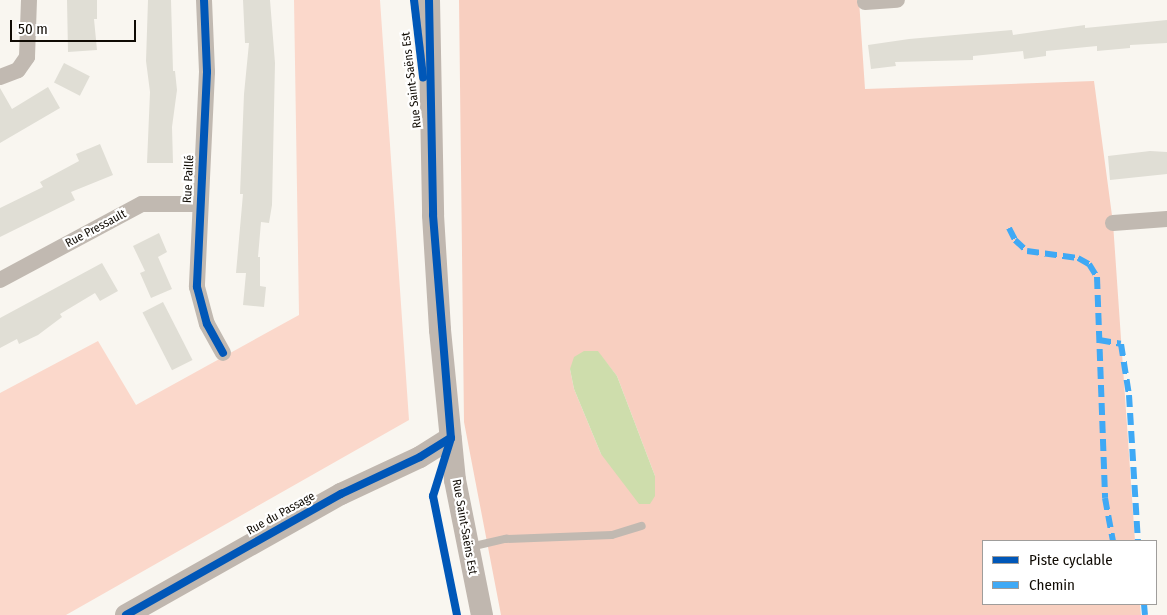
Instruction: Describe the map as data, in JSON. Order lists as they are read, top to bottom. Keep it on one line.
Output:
{"streets":{"main road":["Rue Saint-Saëns Est","Rue du Passage"],"street":["Rue Paillé","Rue Pressault"]},"crossings":[["Rue Saint-Saëns Est","Rue du Passage"],["Rue Paillé","Rue Pressault"]],"legend":["Piste cyclable","Chemin"],"scale_bar":"50 m"}
